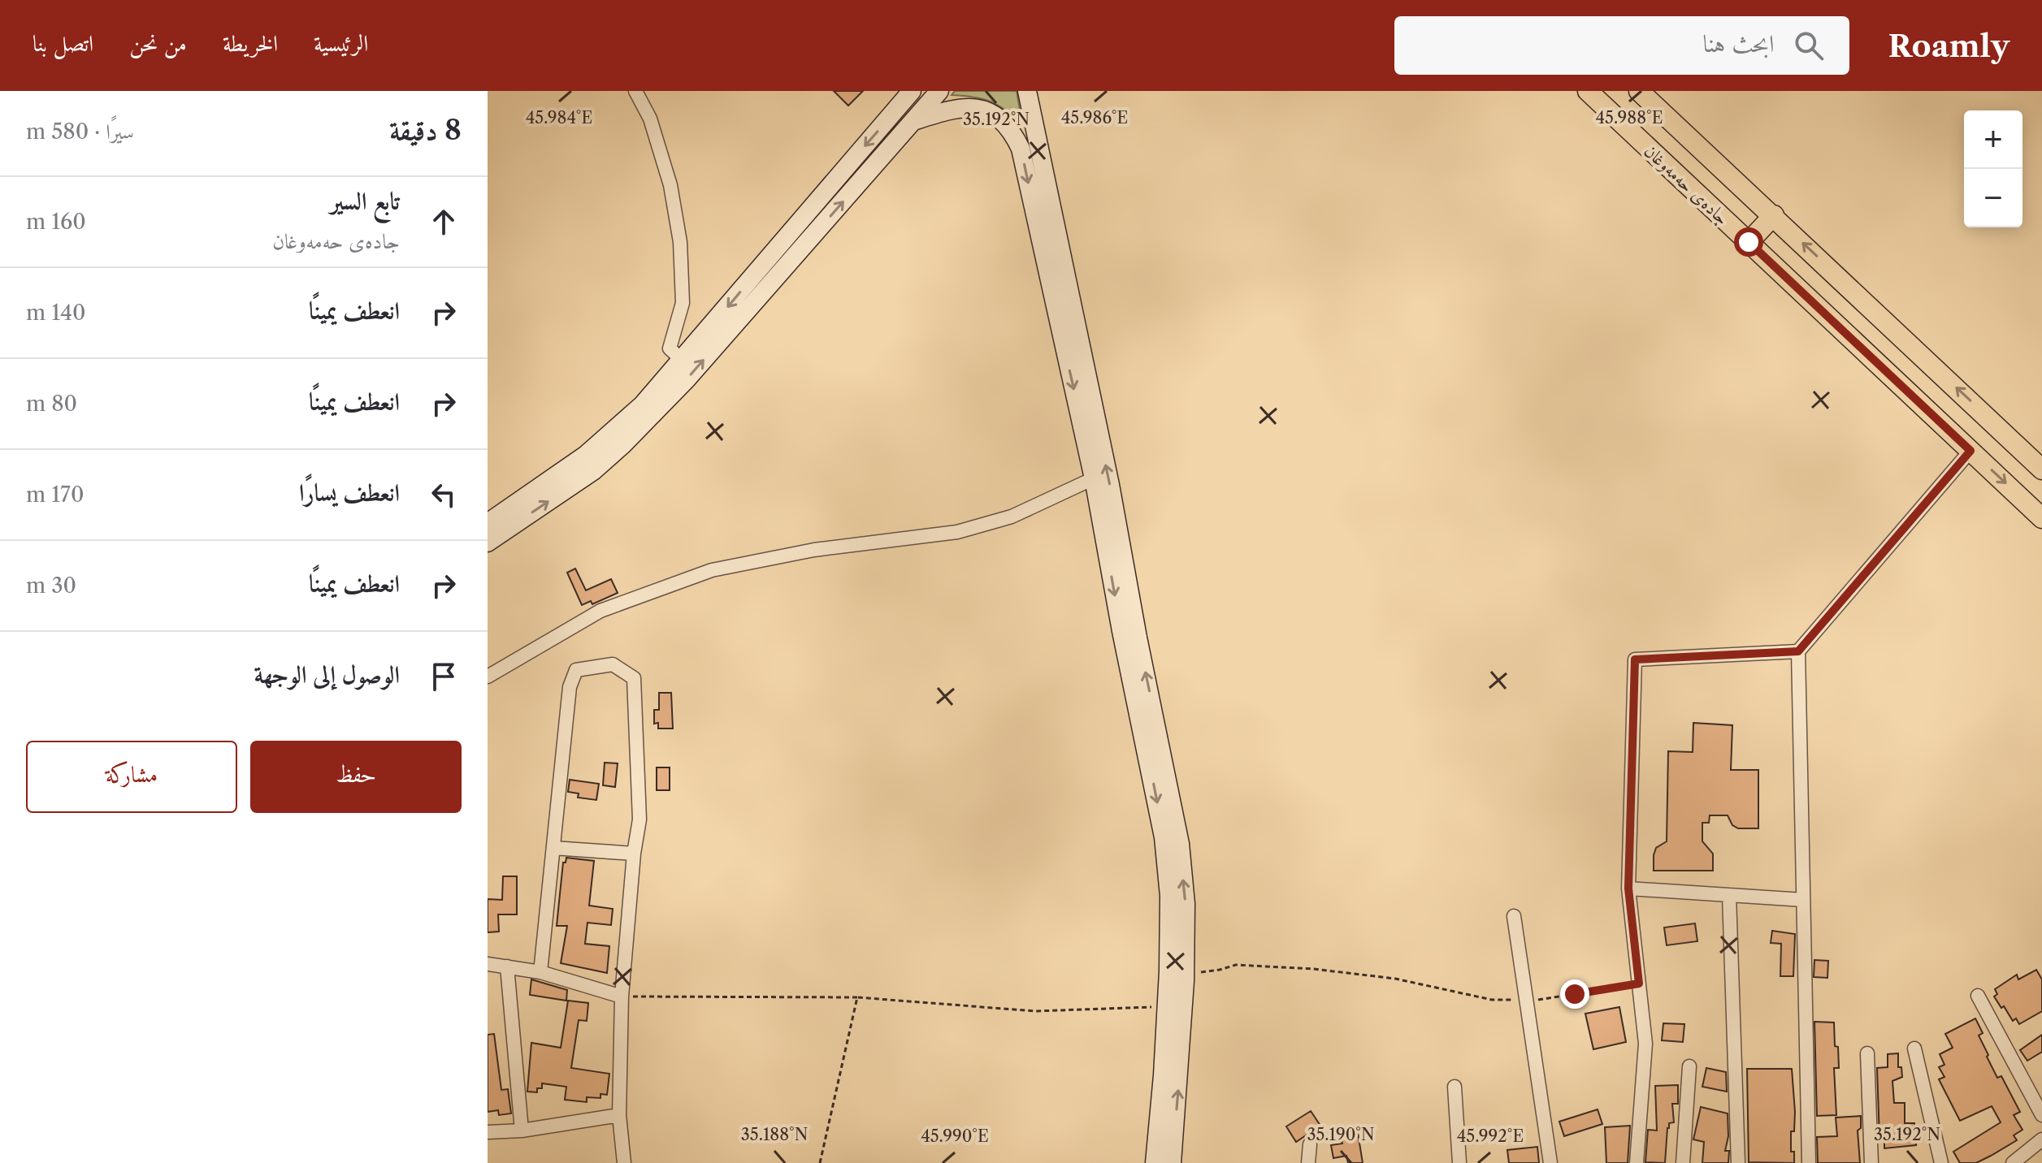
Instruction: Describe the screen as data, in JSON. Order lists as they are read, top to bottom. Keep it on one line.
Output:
{"streets":{"main road":["جادەی حەمەوغان"]},"page":{"header":"Roamly","search":"ابحث هنا","nav":["الرئيسية","الخريطة","من نحن","اتصل بنا"],"heading":["8 دقيقة","سيرًا · 580 m"],"map_buttons":["+","−"],"list":[["تابع السير","جادەی حەمەوغان","160 m"],["انعطف يمينًا","140 m"],["انعطف يمينًا","80 m"],["انعطف يسارًا","170 m"],["انعطف يمينًا","30 m"],"الوصول إلى الوجهة"],"buttons":["حفظ","مشاركة"]},"coordinates":["45.984°E","45.986°E","45.988°E","35.192°N","35.188°N","35.190°N","45.990°E","45.992°E"]}
